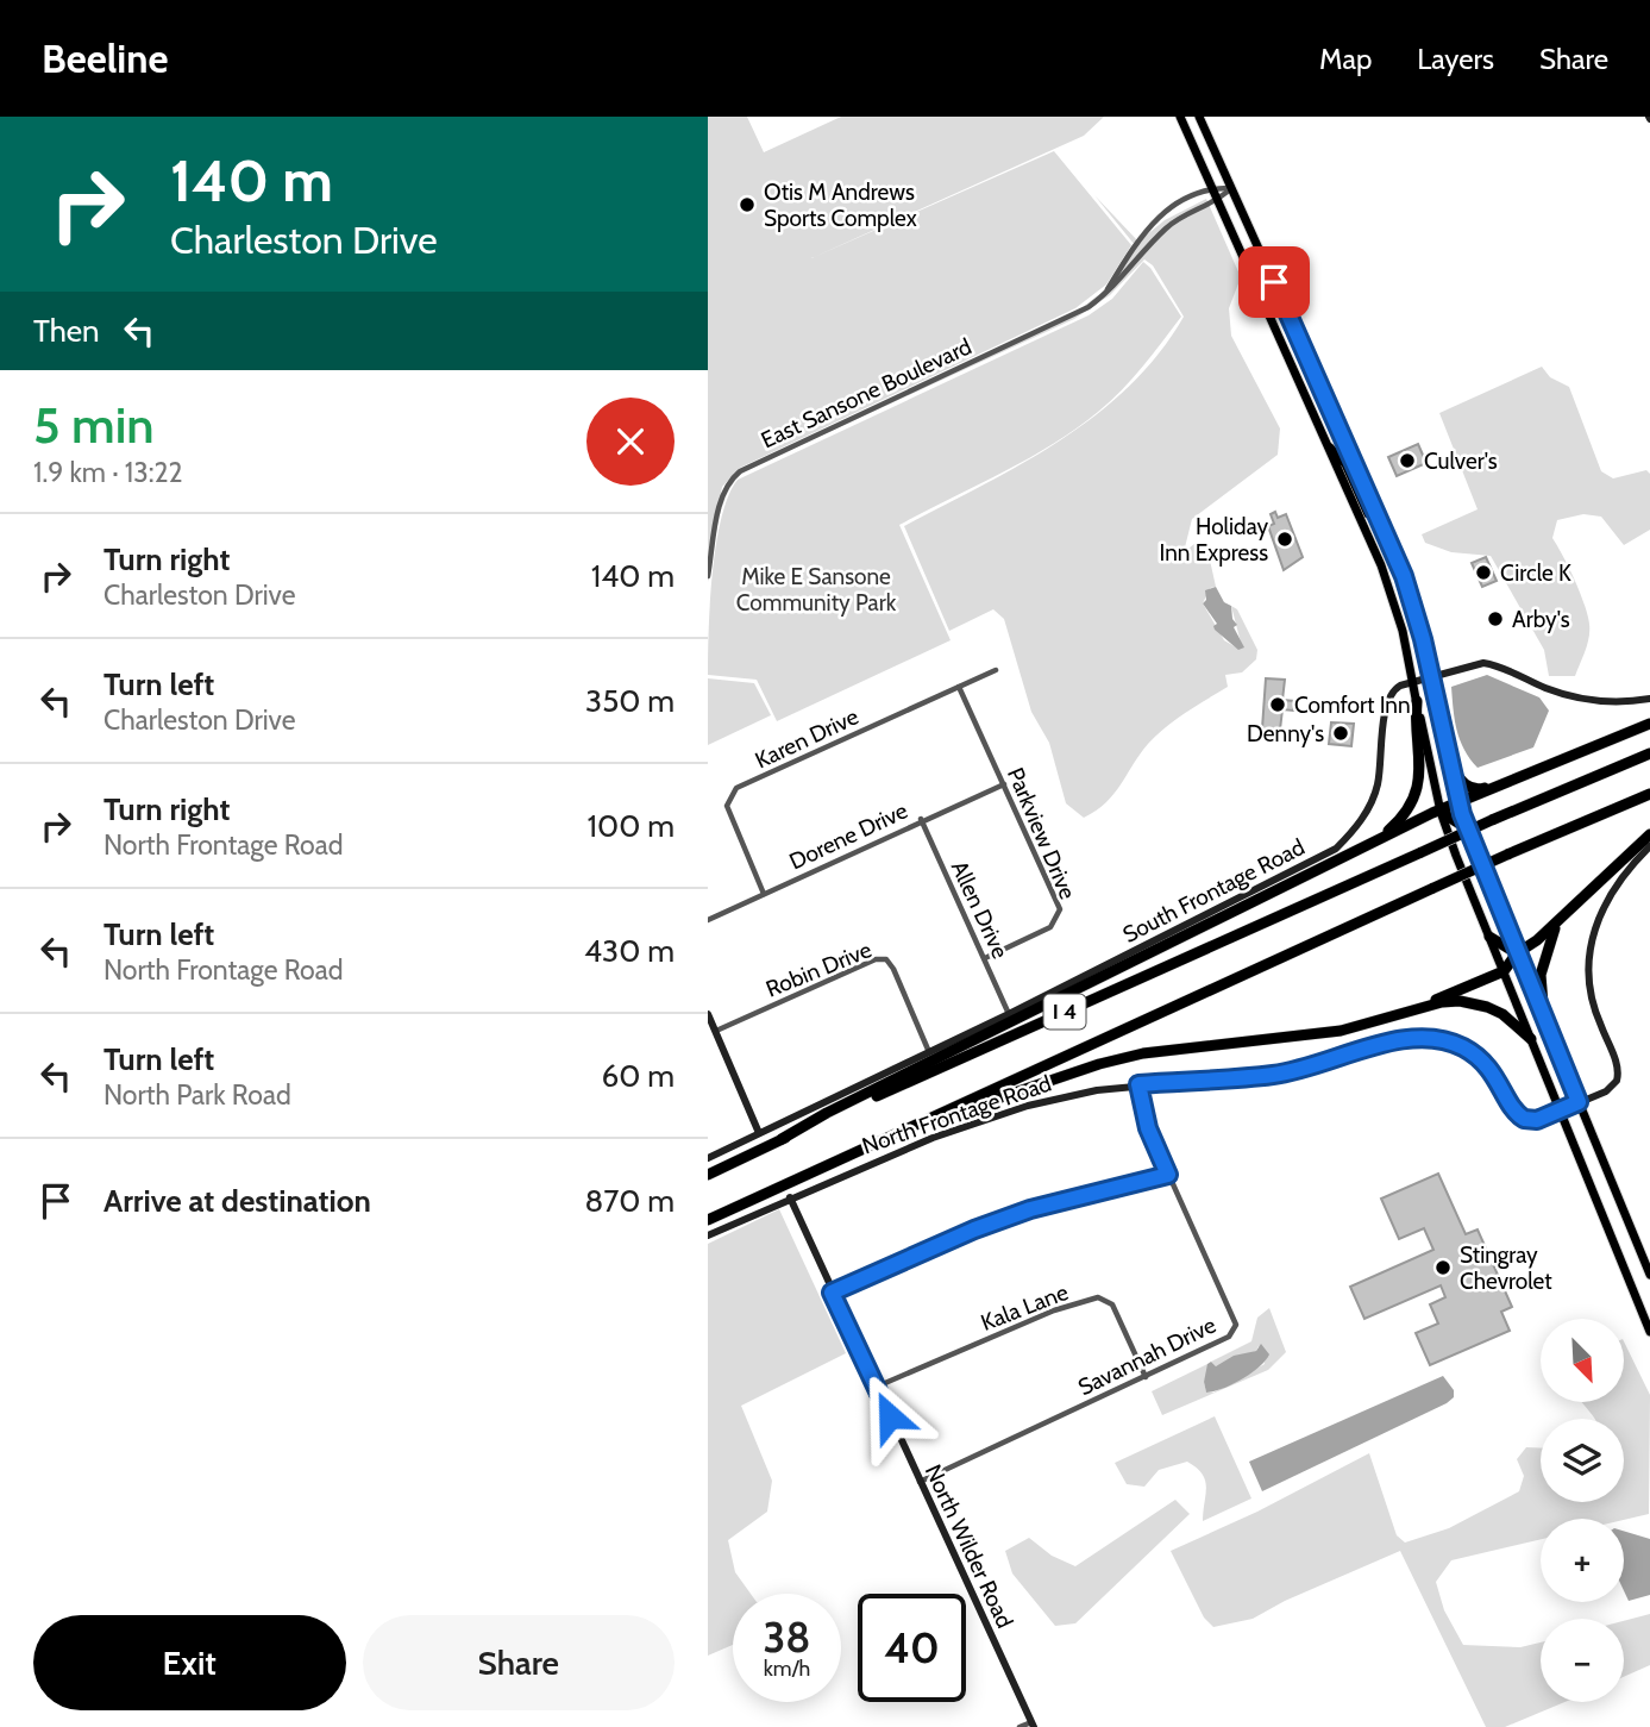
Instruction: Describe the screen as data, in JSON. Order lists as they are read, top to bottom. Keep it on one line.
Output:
{"streets":{"highway":["I 4"],"street":["East Sansone Boulevard","Karen Drive","Parkview Drive","Dorene Drive","South Frontage Road","Allen Drive","Robin Drive","North Frontage Road","Kala Lane","Savannah Drive","North Wilder Road"]},"crossings":[["Karen Drive","Parkview Drive"],["Karen Drive","Dorene Drive"],["Parkview Drive","Dorene Drive"],["Parkview Drive","Allen Drive"],["Dorene Drive","Allen Drive"],["South Frontage Road","Allen Drive"],["South Frontage Road","Robin Drive"],["North Frontage Road","North Wilder Road"],["Kala Lane","Savannah Drive"],["Kala Lane","North Wilder Road"],["Savannah Drive","North Wilder Road"]],"parks":["Mike E Sansone Community Park"],"places":["Otis M Andrews Sports Complex","Culver's","Holiday Inn Express","Circle K","Arby's","Comfort Inn","Denny's","Stingray Chevrolet"],"north":"bottom right","page":{"header":"Beeline","nav":["Map","Layers","Share"],"turn":["140 m","Charleston Drive"],"then":"Then","heading":["5 min","1.9 km · 13:22"],"list":[{"name":"Turn right","note":"Charleston Drive","value":"140 m"},{"name":"Turn left","note":"Charleston Drive","value":"350 m"},{"name":"Turn right","note":"North Frontage Road","value":"100 m"},{"name":"Turn left","note":"North Frontage Road","value":"430 m"},{"name":"Turn left","note":"North Park Road","value":"60 m"},{"name":"Arrive at destination","value":"870 m"}],"map_buttons":["+","−"],"speed":"38 km/h","limit":"40","buttons":["Exit","Share"]}}
